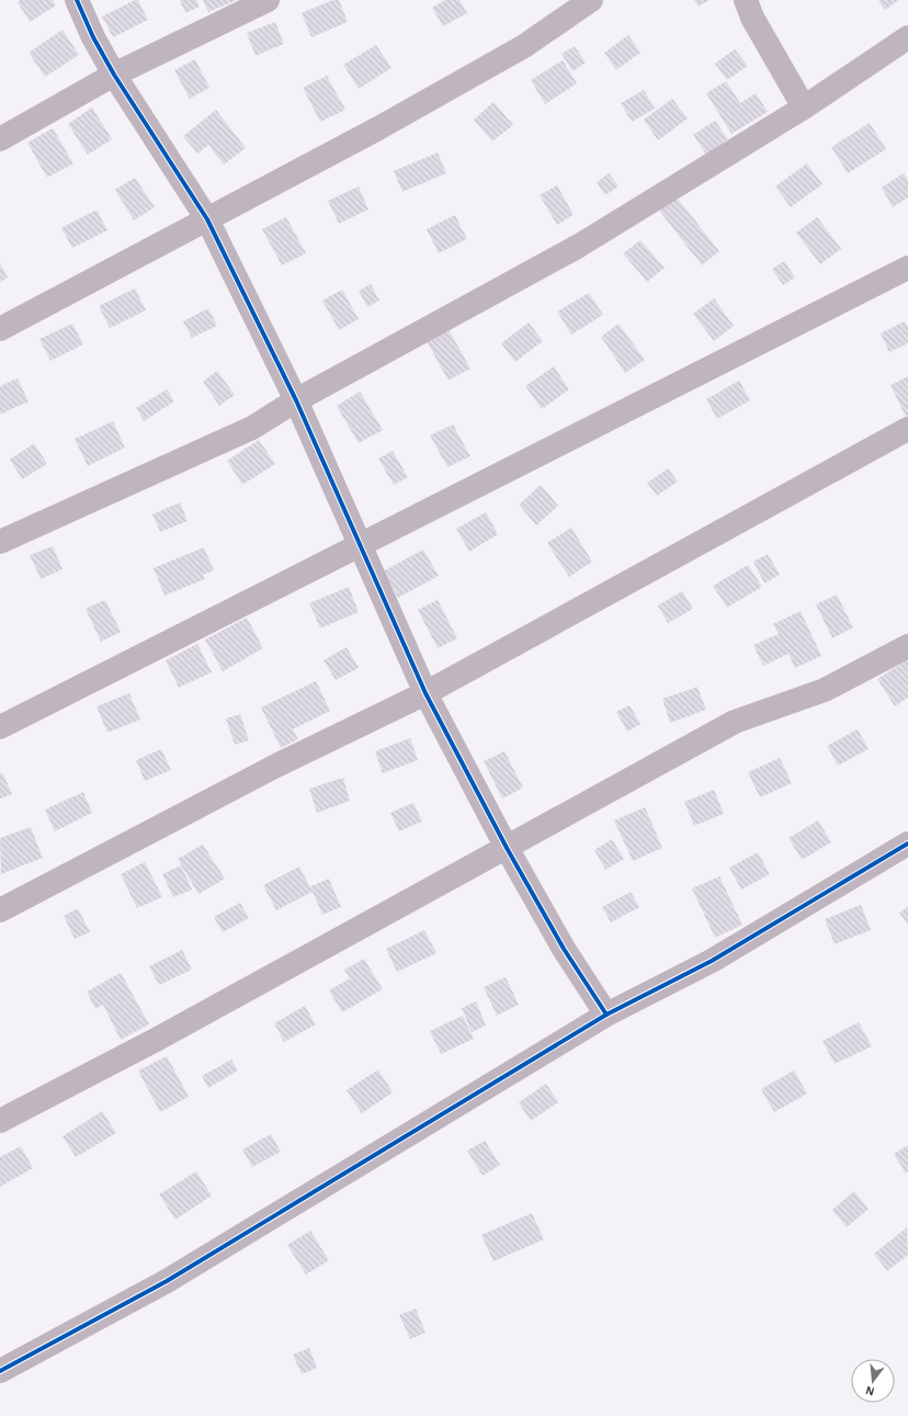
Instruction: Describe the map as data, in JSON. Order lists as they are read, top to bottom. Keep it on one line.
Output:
{"north":"bottom"}
